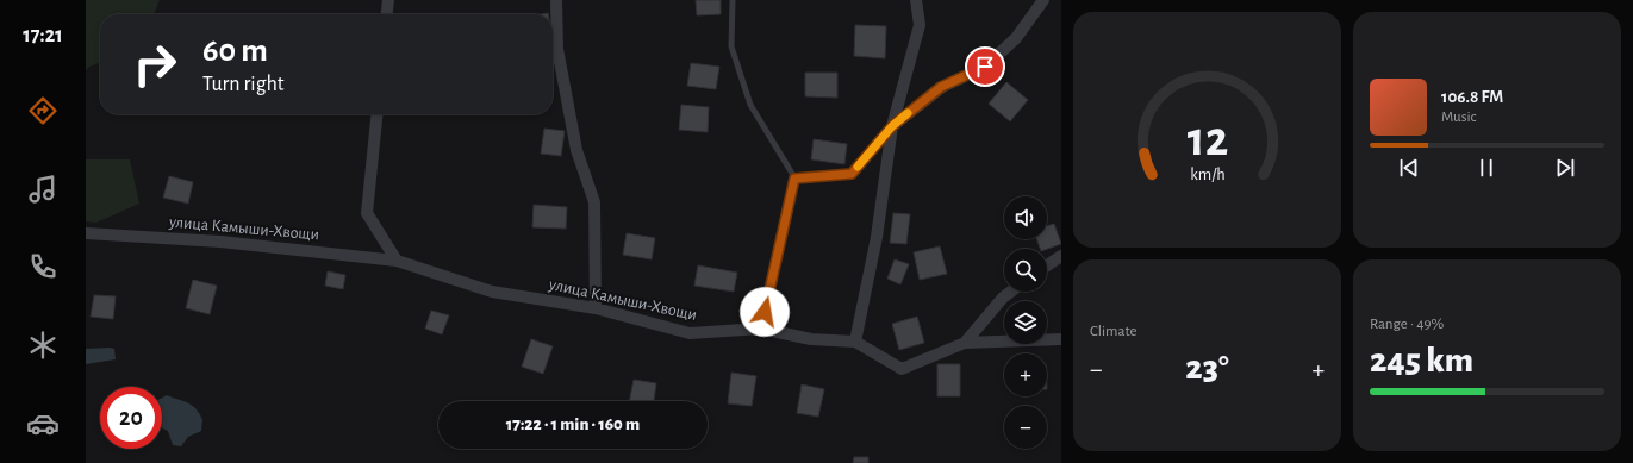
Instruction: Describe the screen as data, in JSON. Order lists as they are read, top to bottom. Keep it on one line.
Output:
{"streets":{"street":["улица Камыши-Хвощи"]},"page":{"tabs":"17:21","turn":["60 m","Turn right"],"song":["106.8 FM","Music"],"map_buttons":["+","−"],"tile":["Climate",["Range · 49%","245 km"]],"heat":["−","23°","+"],"limit":"20","trip":"17:22 · 1 min · 160 m","gauge":["12","km/h"]}}
